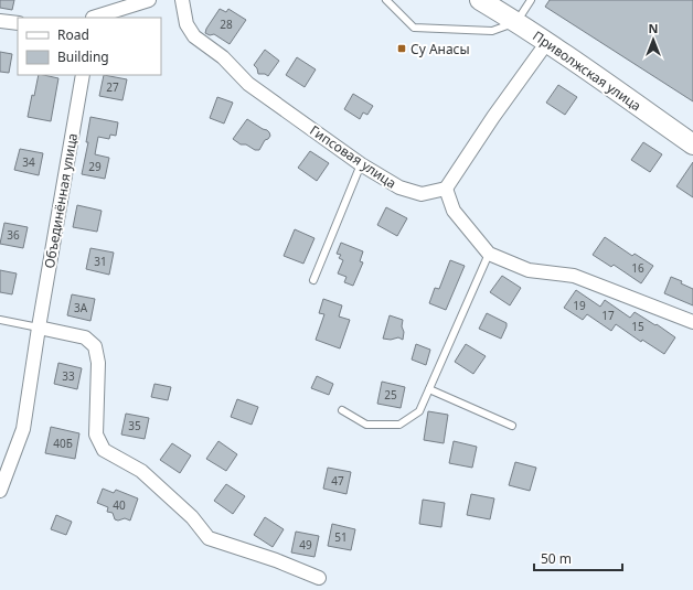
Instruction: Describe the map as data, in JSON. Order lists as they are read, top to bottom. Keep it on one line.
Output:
{"streets":{"main road":["Приволжская улица"],"street":["Гипсовая улица","Объединённая улица"]},"places":{"transit":["Су Анасы"]},"house_numbers":["28","27","34","29","36","31","16","19","3А","17","15","33","25","35","40Б","47","40","51","49"],"legend":["Road","Building"],"scale_bar":"50 m","north":"top"}
